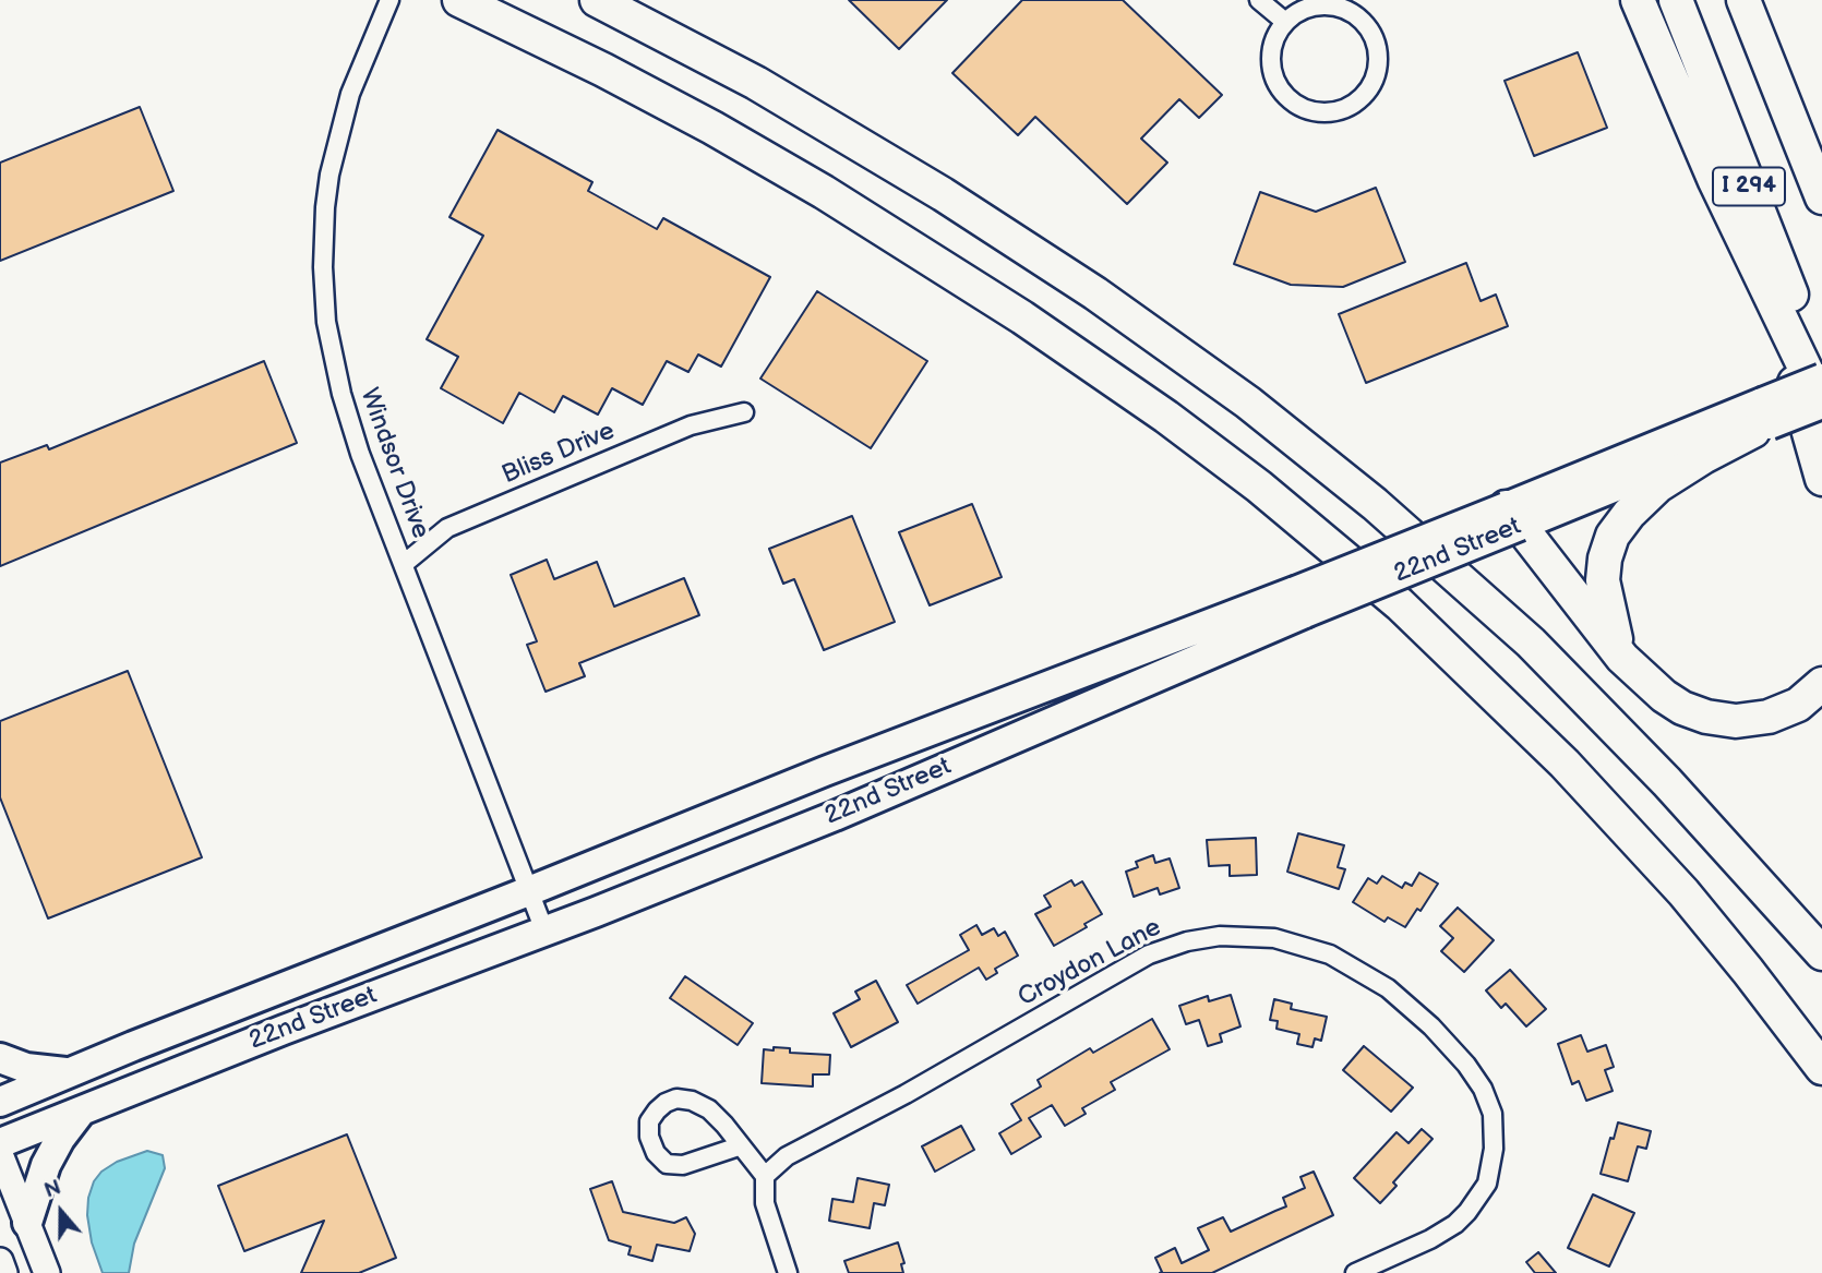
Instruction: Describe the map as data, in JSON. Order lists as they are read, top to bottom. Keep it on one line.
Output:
{"streets":{"highway":["I 294"],"main road":["22nd Street"],"street":["Bliss Drive","Windsor Drive","Croydon Lane"]},"crossings":[["Bliss Drive","Windsor Drive"],["Windsor Drive","22nd Street"]],"north":"top"}
